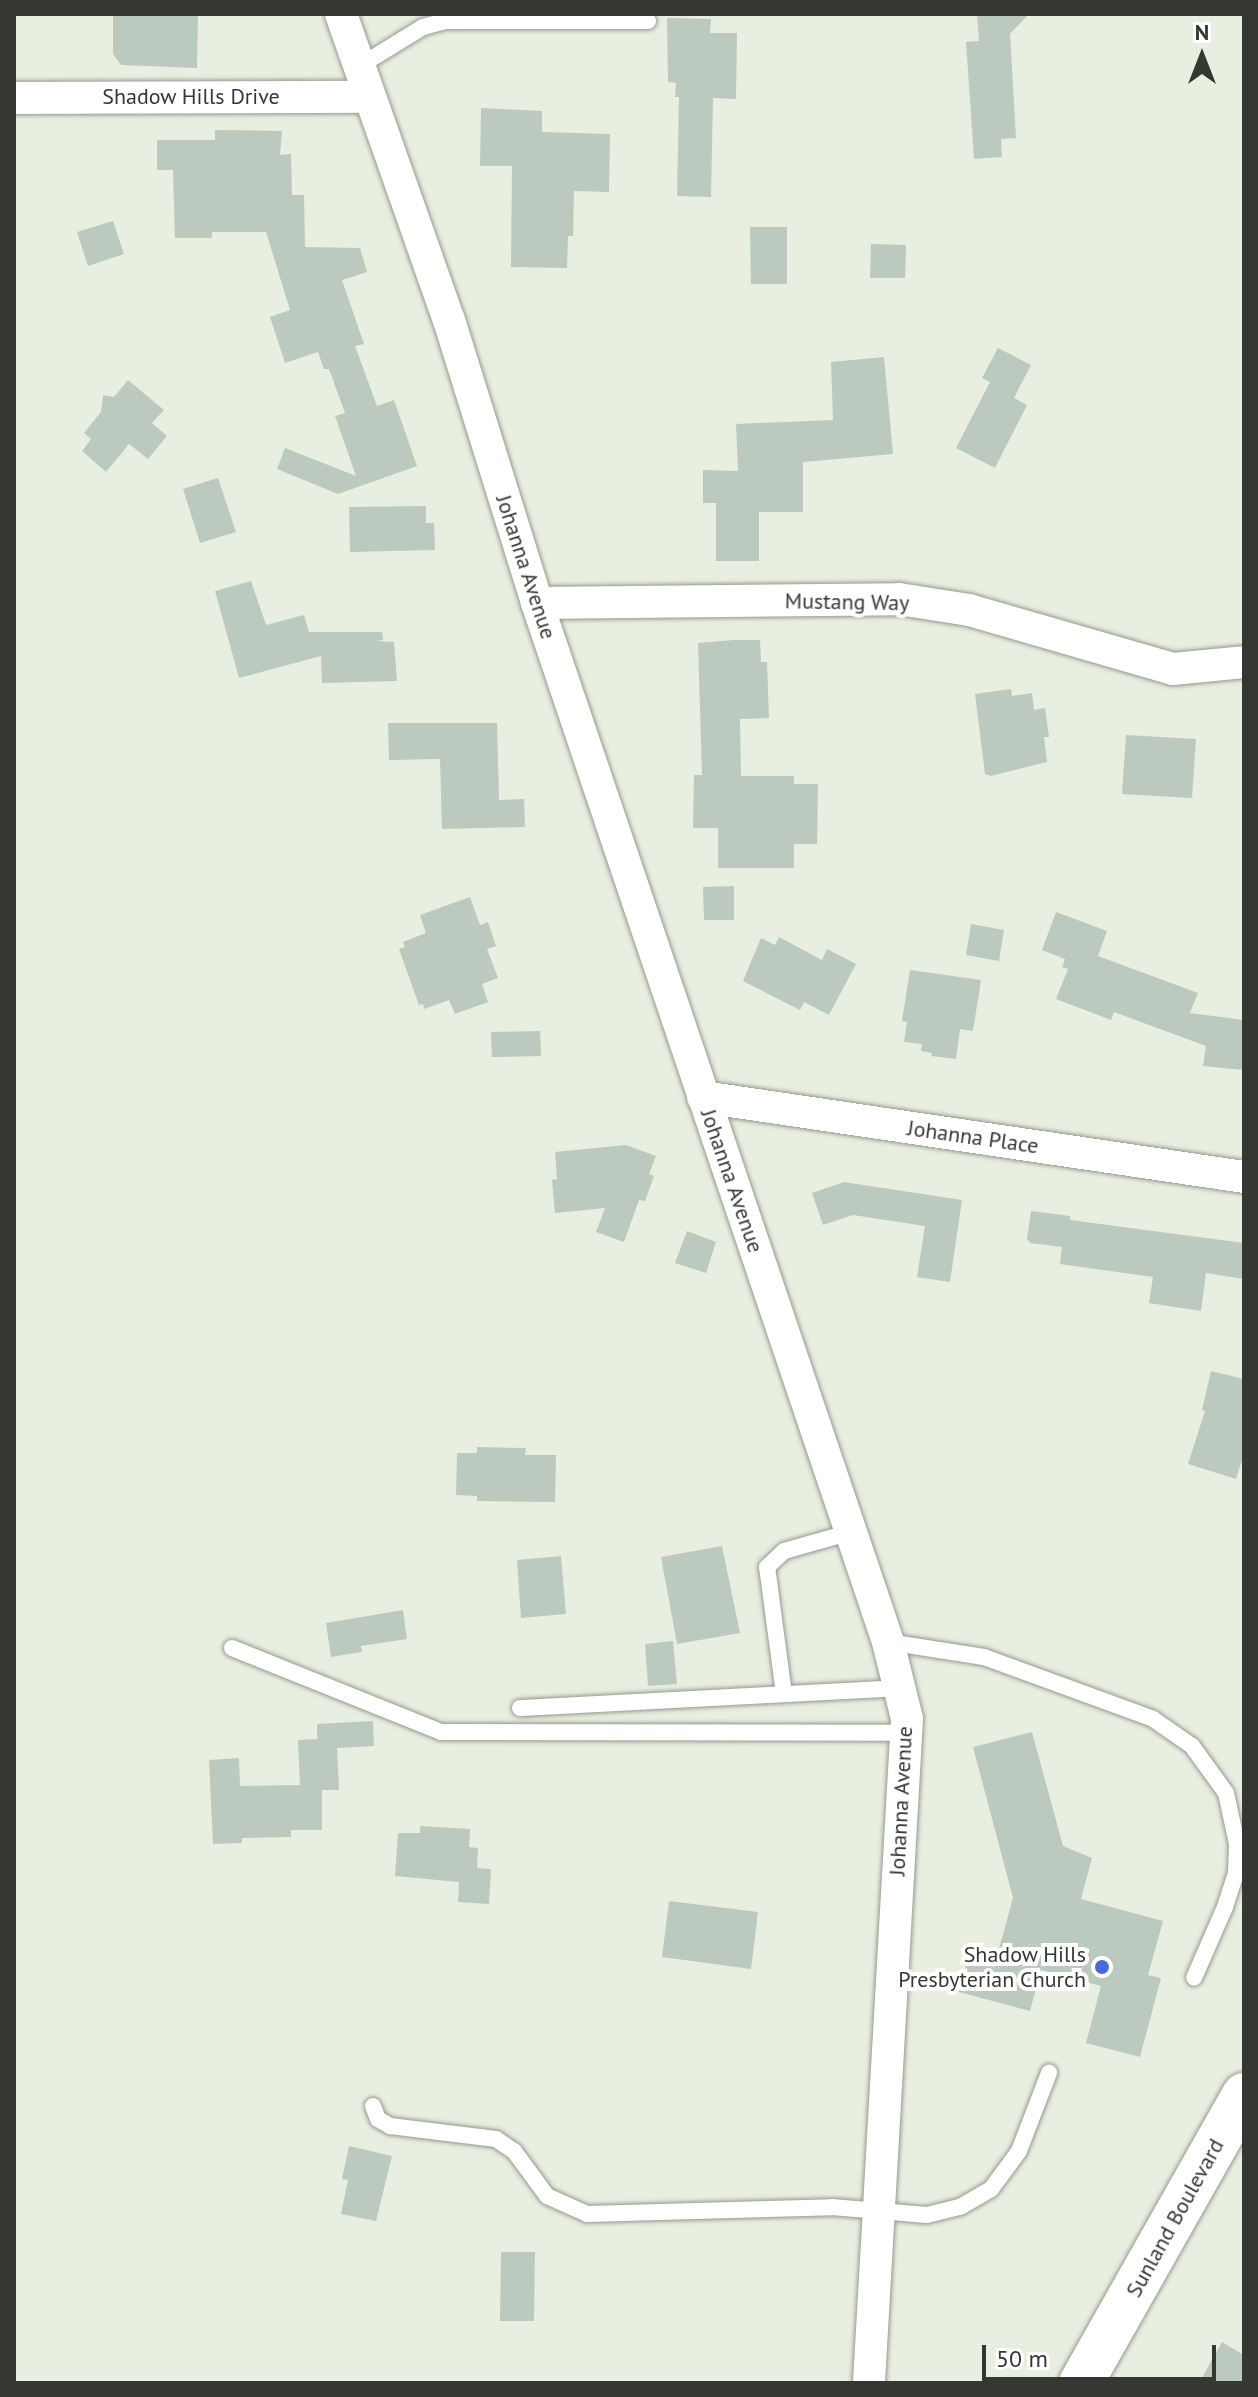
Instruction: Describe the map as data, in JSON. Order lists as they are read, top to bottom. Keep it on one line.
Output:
{"streets":{"main road":["Sunland Boulevard"],"street":["Shadow Hills Drive","Johanna Avenue","Mustang Way","Johanna Place"]},"crossings":[["Shadow Hills Drive","Johanna Avenue"],["Johanna Avenue","Mustang Way"],["Johanna Avenue","Johanna Place"]],"places":["Shadow Hills Presbyterian Church"],"scale_bar":"50 m","north":"top"}
